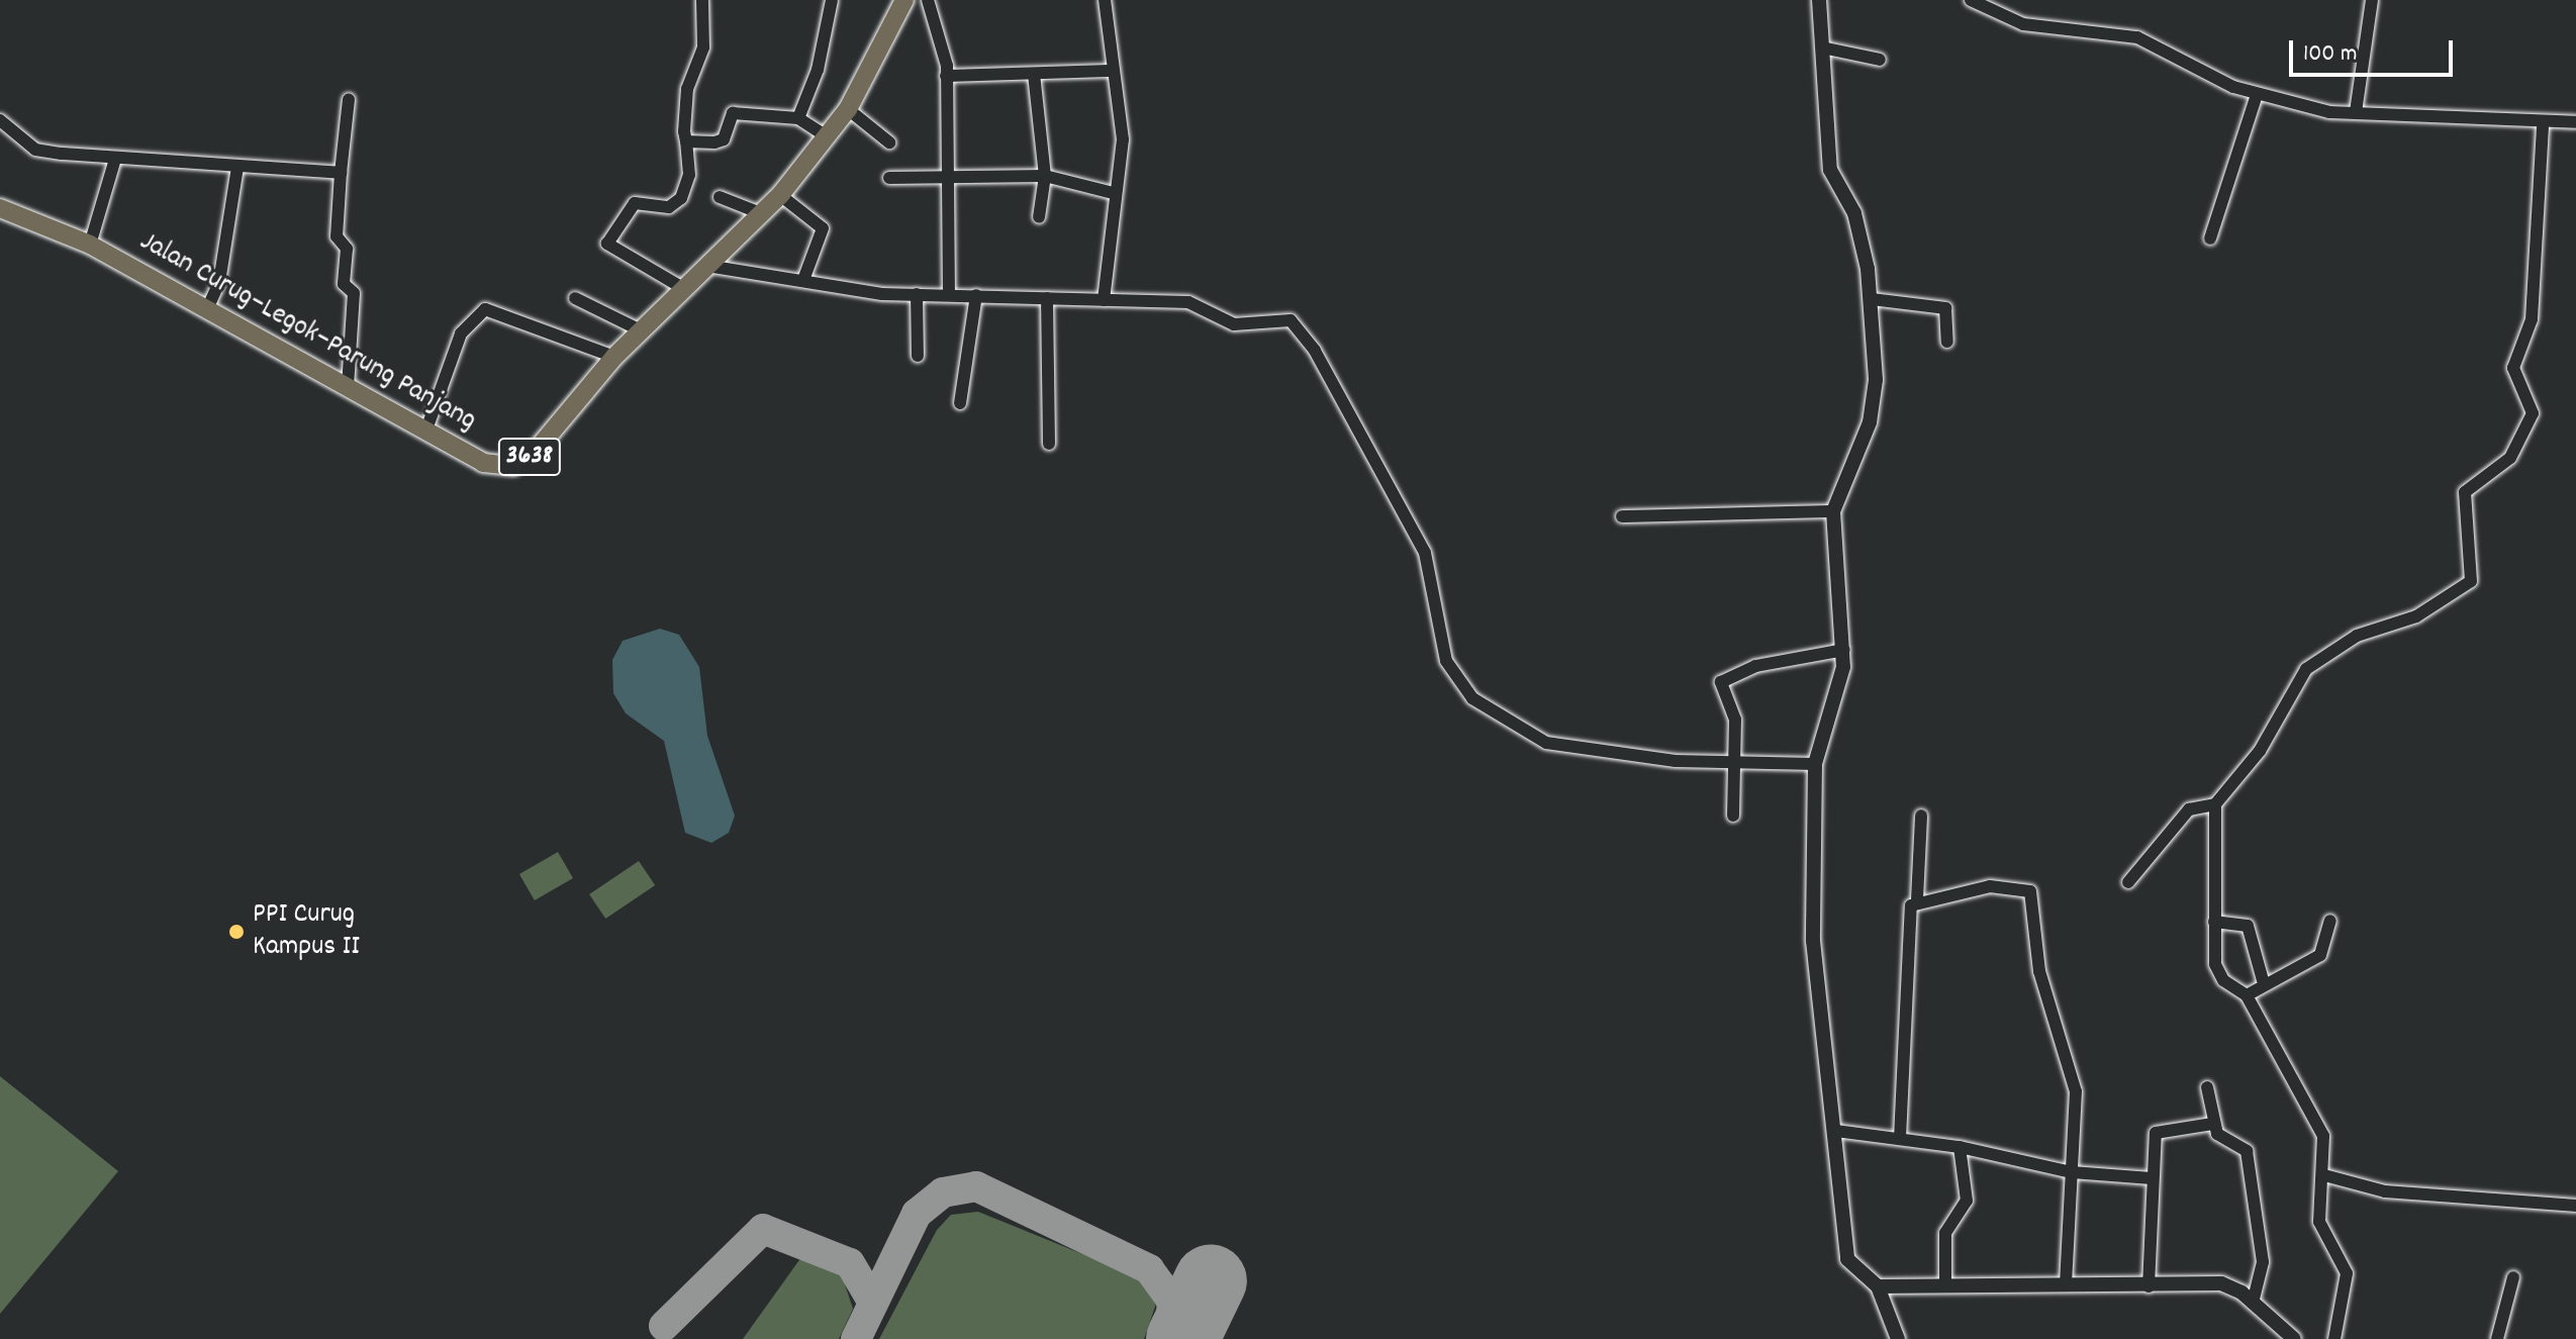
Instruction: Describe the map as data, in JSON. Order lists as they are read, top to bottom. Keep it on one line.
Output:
{"streets":{"main road":["Jalan Curug–Legok–Parung Panjang","3638"]},"places":["PPI Curug Kampus II"],"scale_bar":"100 m"}
